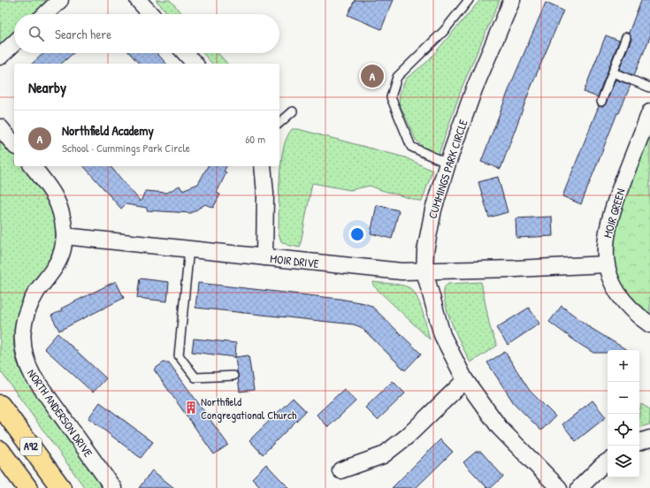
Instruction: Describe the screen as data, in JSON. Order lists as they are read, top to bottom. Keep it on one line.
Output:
{"streets":{"main road":["A92"],"street":["CUMMINGS PARK CIRCLE","MOIR GREEN","MOIR DRIVE","NORTH ANDERSON DRIVE"]},"crossings":[["CUMMINGS PARK CIRCLE","MOIR DRIVE"],["MOIR GREEN","MOIR DRIVE"],["MOIR DRIVE","NORTH ANDERSON DRIVE"]],"places":{"building":["Northfield Congregational Church"]},"page":{"search":"Search here","pins":"A","heading":"Nearby","list":[{"mark":"A","name":"Northfield Academy","note":"School · Cummings Park Circle","value":"60 m"}],"map_buttons":["+","−"]}}
